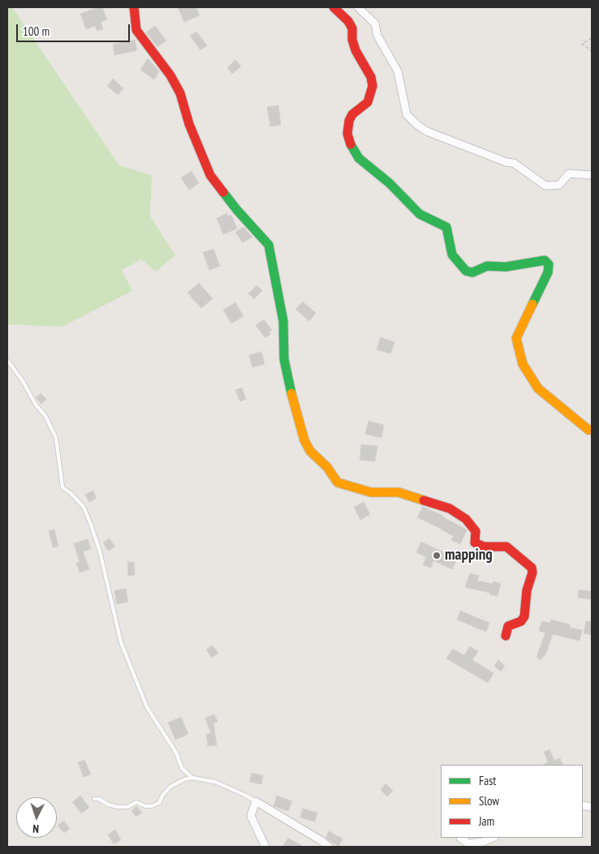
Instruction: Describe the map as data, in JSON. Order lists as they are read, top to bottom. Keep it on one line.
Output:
{"places":["mapping"],"legend":["Fast","Slow","Jam"],"scale_bar":"100 m","north":"bottom"}
